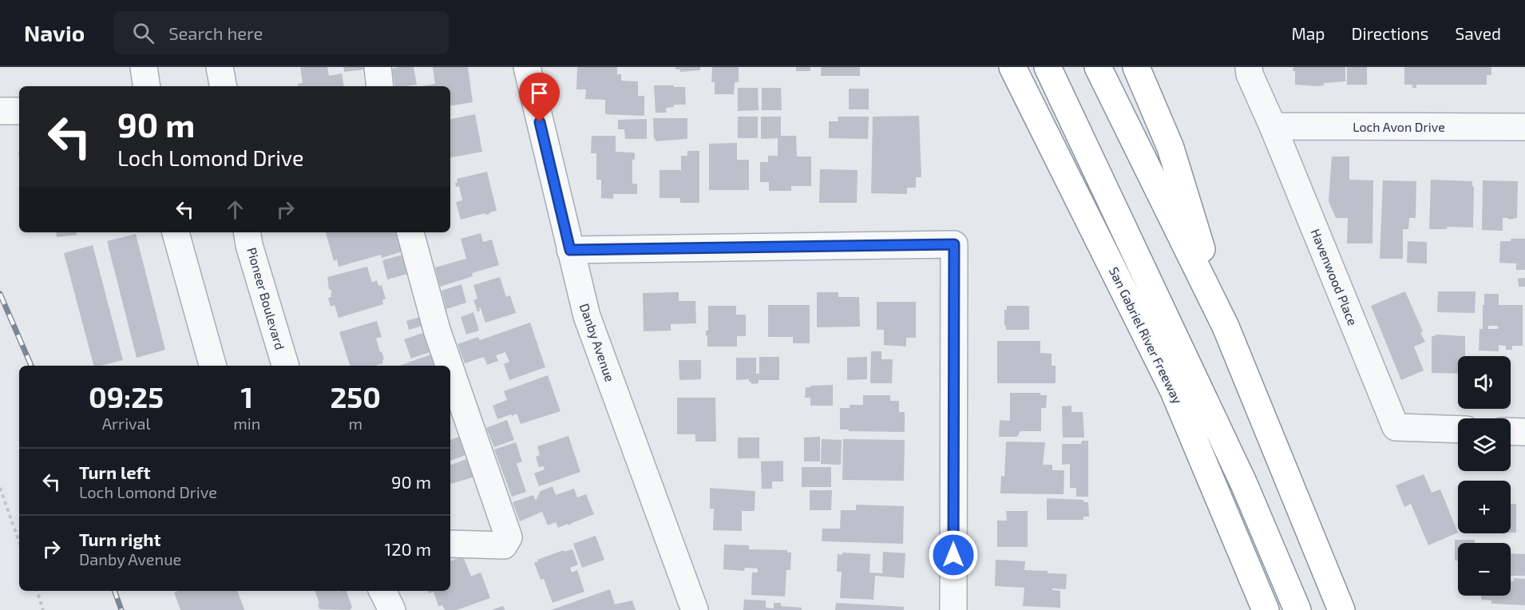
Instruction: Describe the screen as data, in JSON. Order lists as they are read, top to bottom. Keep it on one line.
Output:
{"streets":{"highway":["San Gabriel River Freeway"],"street":["Loch Avon Drive","Havenwood Place","Pioneer Boulevard","Danby Avenue"]},"crossings":[["Loch Avon Drive","Havenwood Place"]],"page":{"header":"Navio","search":"Search here","nav":["Map","Directions","Saved"],"turn":["90 m","Loch Lomond Drive"],"map_buttons":["+","−"],"eta":["09:25","Arrival","1","min","250","m"],"list":[{"name":"Turn left","note":"Loch Lomond Drive","value":"90 m"},{"name":"Turn right","note":"Danby Avenue","value":"120 m"}]}}
